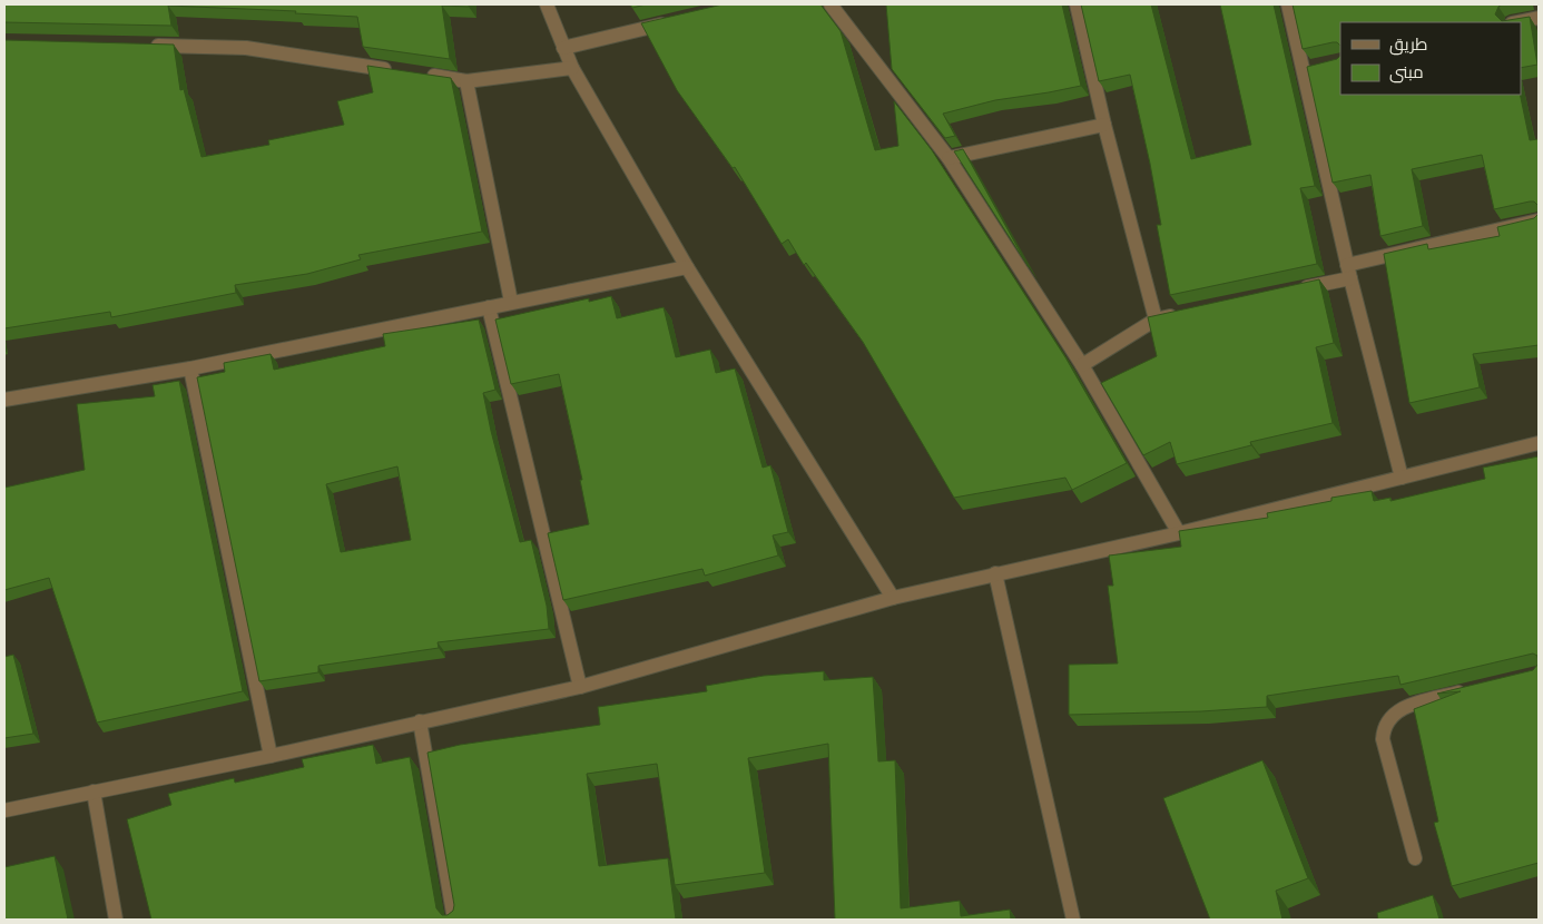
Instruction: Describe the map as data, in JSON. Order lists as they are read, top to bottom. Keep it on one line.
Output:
{"legend":["طريق","مبنى"]}
